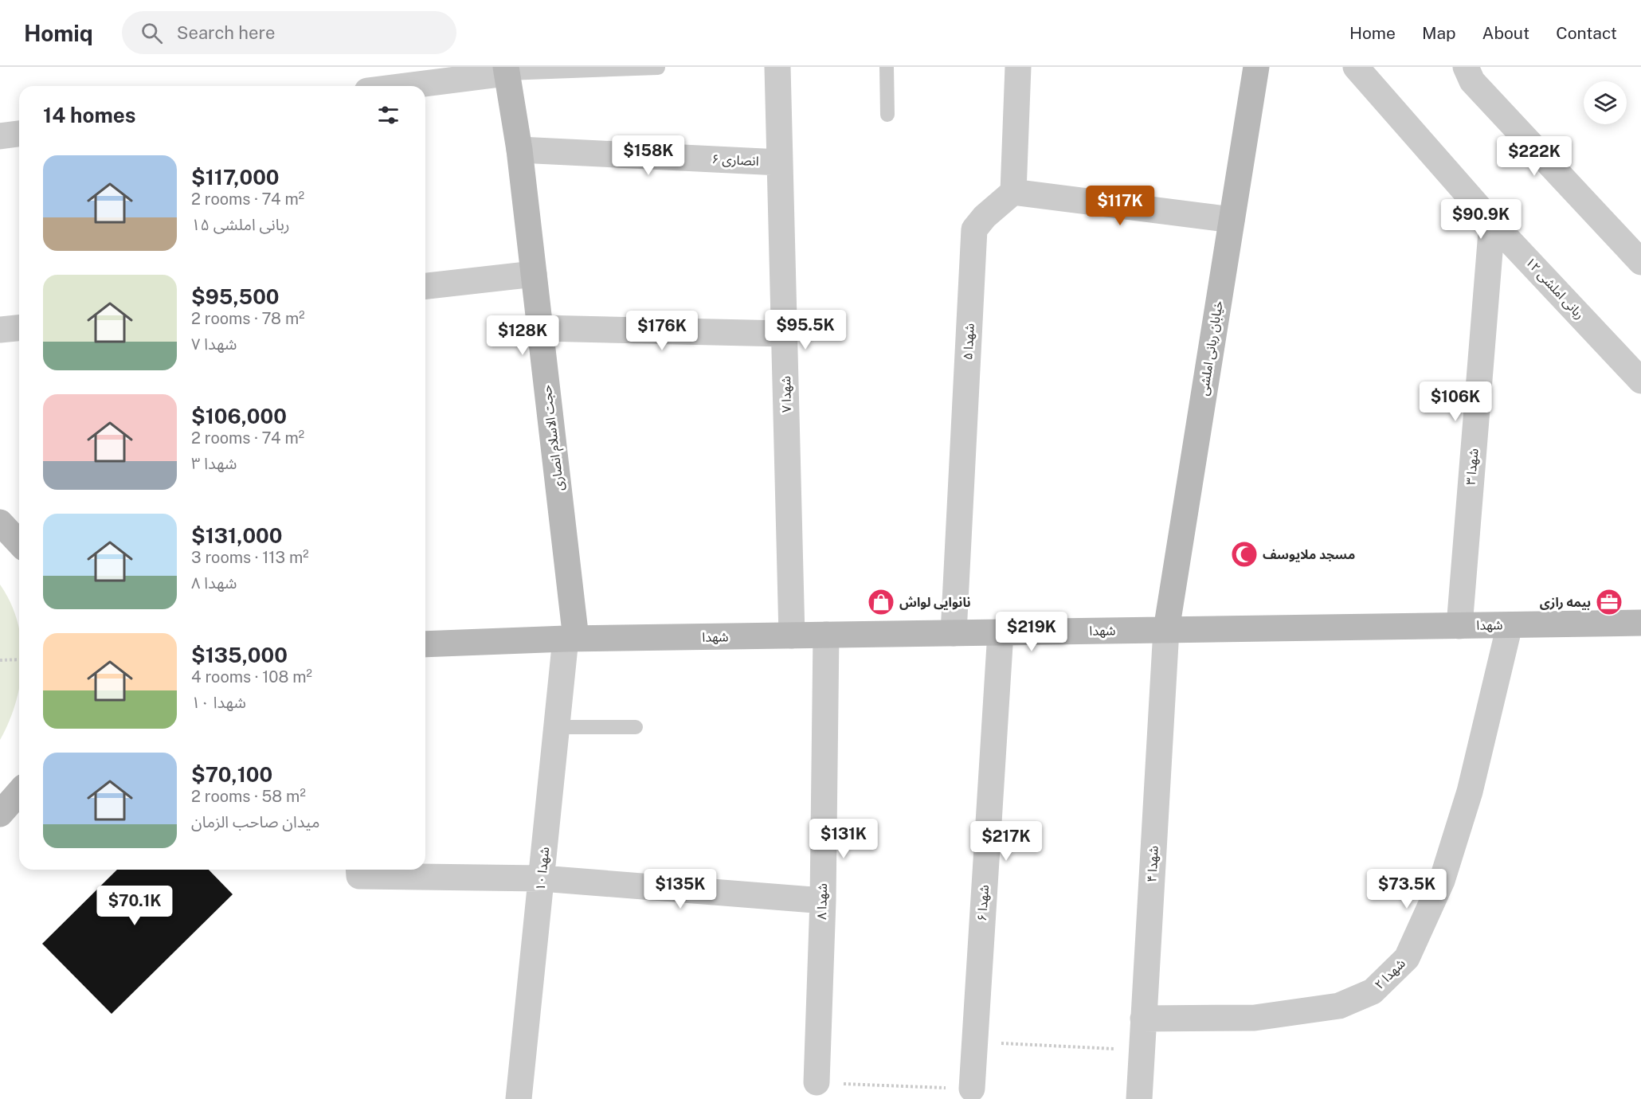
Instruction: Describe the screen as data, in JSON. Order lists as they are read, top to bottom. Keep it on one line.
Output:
{"streets":{"main road":["خیابان ربانی املشی","حجت الاسلام انصاری","شهدا"],"street":["انصاری ۶","ربانی املشی ۱۲","شهدا ۵","شهدا ۷","شهدا ۳","شهدا ۴","شهدا ۱۰","شهدا ۸","شهدا ۶","شهدا ۲"]},"crossings":[["انصاری ۶","شهدا ۷"],["انصاری ۶","حجت الاسلام انصاری"],["ربانی املشی ۱۲","شهدا ۳"],["شهدا ۵","شهدا"],["خیابان ربانی املشی","شهدا"],["خیابان ربانی املشی","شهدا ۴"],["شهدا ۷","شهدا"],["حجت الاسلام انصاری","شهدا"],["حجت الاسلام انصاری","شهدا ۱۰"],["شهدا ۳","شهدا"],["شهدا","شهدا ۴"],["شهدا","شهدا ۱۰"],["شهدا","شهدا ۸"],["شهدا","شهدا ۶"],["شهدا","شهدا ۲"],["شهدا ۴","شهدا ۲"]],"places":{"mosque":["مسجد ملایوسف"],"shop":["نانوایی لواش"],"office":["بیمه رازی"]},"page":{"header":"Homiq","search":"Search here","nav":["Home","Map","About","Contact"],"heading":"14 homes","price":["$158K","$222K","$117K","$90.9K","$95.5K","$176K","$128K","$106K","$219K","$131K","$217K","$135K","$73.5K","$70.1K"],"list":[{"name":"$117,000","note":"2 rooms · 74 m² · ربانی املشی ۱۵"},{"name":"$95,500","note":"2 rooms · 78 m² · شهدا ۷"},{"name":"$106,000","note":"2 rooms · 74 m² · شهدا ۳"},{"name":"$131,000","note":"3 rooms · 113 m² · شهدا ۸"},{"name":"$135,000","note":"4 rooms · 108 m² · شهدا ۱۰"},{"name":"$70,100","note":"2 rooms · 58 m² · میدان صاحب الزمان"}]}}
